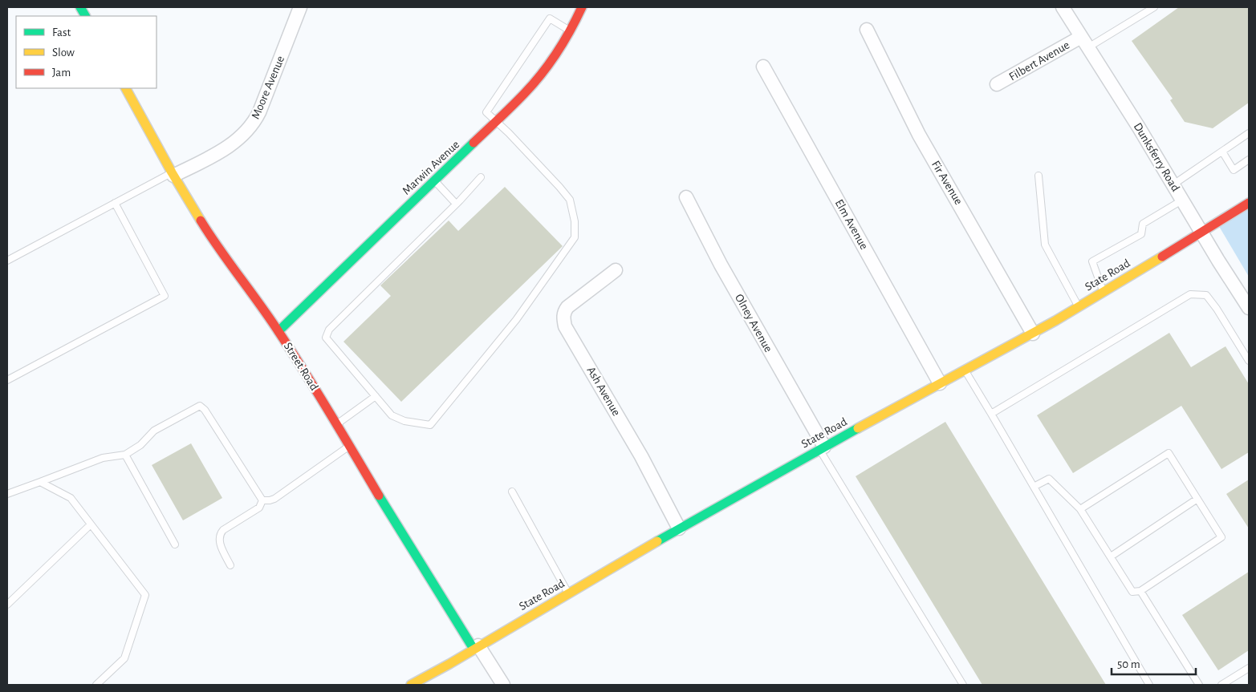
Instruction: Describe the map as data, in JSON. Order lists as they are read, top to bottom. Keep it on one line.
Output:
{"streets":{"main road":["Marwin Avenue","State Road","Street Road"],"street":["Filbert Avenue","Moore Avenue","Dunksferry Road","Fir Avenue","Elm Avenue","Olney Avenue","Ash Avenue"]},"crossings":[["Filbert Avenue","Dunksferry Road"],["Moore Avenue","Street Road"],["Dunksferry Road","State Road"],["Marwin Avenue","Street Road"],["Fir Avenue","State Road"],["Elm Avenue","State Road"],["State Road","Olney Avenue"],["State Road","Street Road"],["State Road","Ash Avenue"]],"legend":["Fast","Slow","Jam"],"scale_bar":"50 m"}
